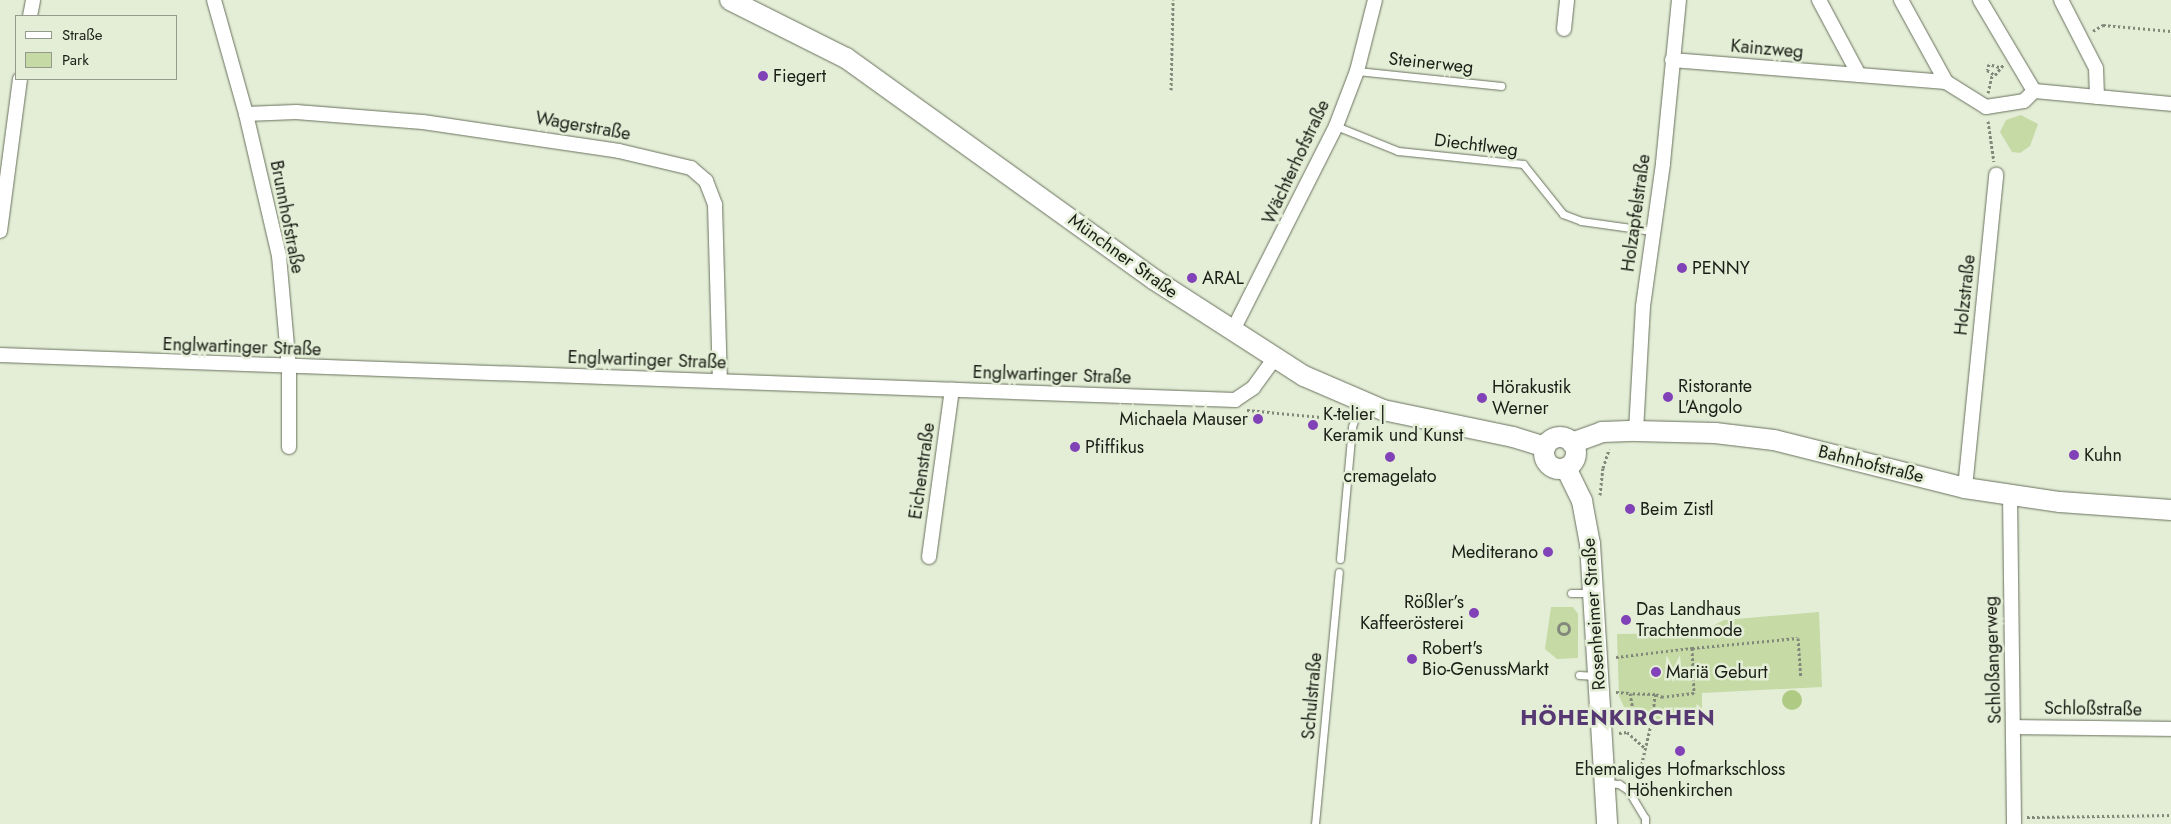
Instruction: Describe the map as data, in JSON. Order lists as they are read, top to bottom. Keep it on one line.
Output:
{"streets":{"street":["Kainzweg","Wagerstraße","Wächterhofstraße","Holzapfelstraße","Brunnhofstraße","Münchner Straße","Holzstraße","Englwartinger Straße","Bahnhofstraße","Eichenstraße","Rosenheimer Straße","Schloßangerweg","Schloßstraße"],"lane":["Steinerweg","Diechtlweg","Schulstraße"]},"crossings":[["Kainzweg","Holzapfelstraße"],["Steinerweg","Wächterhofstraße"],["Wagerstraße","Brunnhofstraße"],["Wagerstraße","Englwartinger Straße"],["Diechtlweg","Wächterhofstraße"],["Diechtlweg","Holzapfelstraße"],["Wächterhofstraße","Münchner Straße"],["Holzapfelstraße","Bahnhofstraße"],["Brunnhofstraße","Englwartinger Straße"],["Münchner Straße","Bahnhofstraße"],["Münchner Straße","Rosenheimer Straße"],["Holzstraße","Bahnhofstraße"],["Englwartinger Straße","Eichenstraße"],["Bahnhofstraße","Rosenheimer Straße"],["Bahnhofstraße","Schloßangerweg"],["Schloßangerweg","Schloßstraße"]],"districts":["HÖHENKIRCHEN"],"places":["Fiegert","PENNY","ARAL","Ristorante L'Angolo","Hörakustik Werner","Michaela Mauser","K-telier | Keramik und Kunst","Pfiffikus","Kuhn","cremagelato","Beim Zistl","Mediterano","Rößler’s Kaffeerösterei","Das Landhaus Trachtenmode","Robert's Bio-GenussMarkt","Mariä Geburt","Ehemaliges Hofmarkschloss Höhenkirchen"],"legend":["Straße","Park"]}
